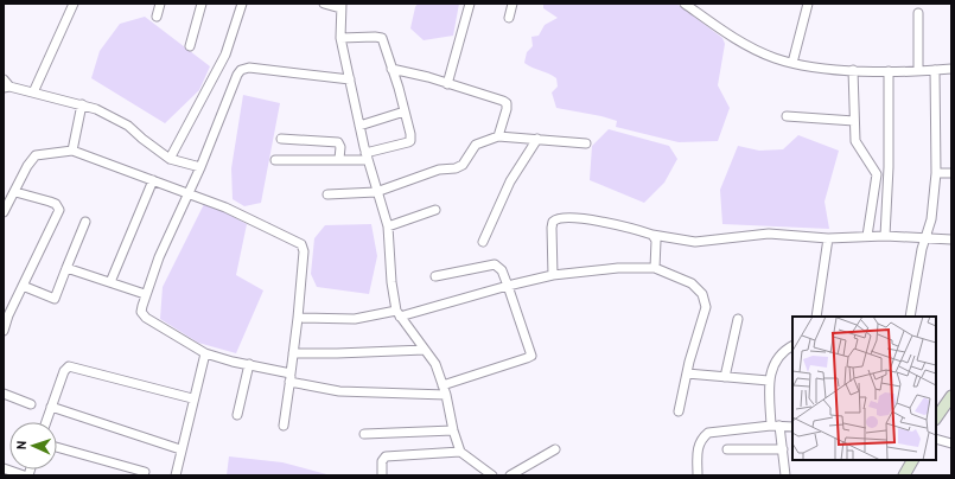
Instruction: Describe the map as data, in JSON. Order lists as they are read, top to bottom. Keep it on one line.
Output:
{"north":"left"}
